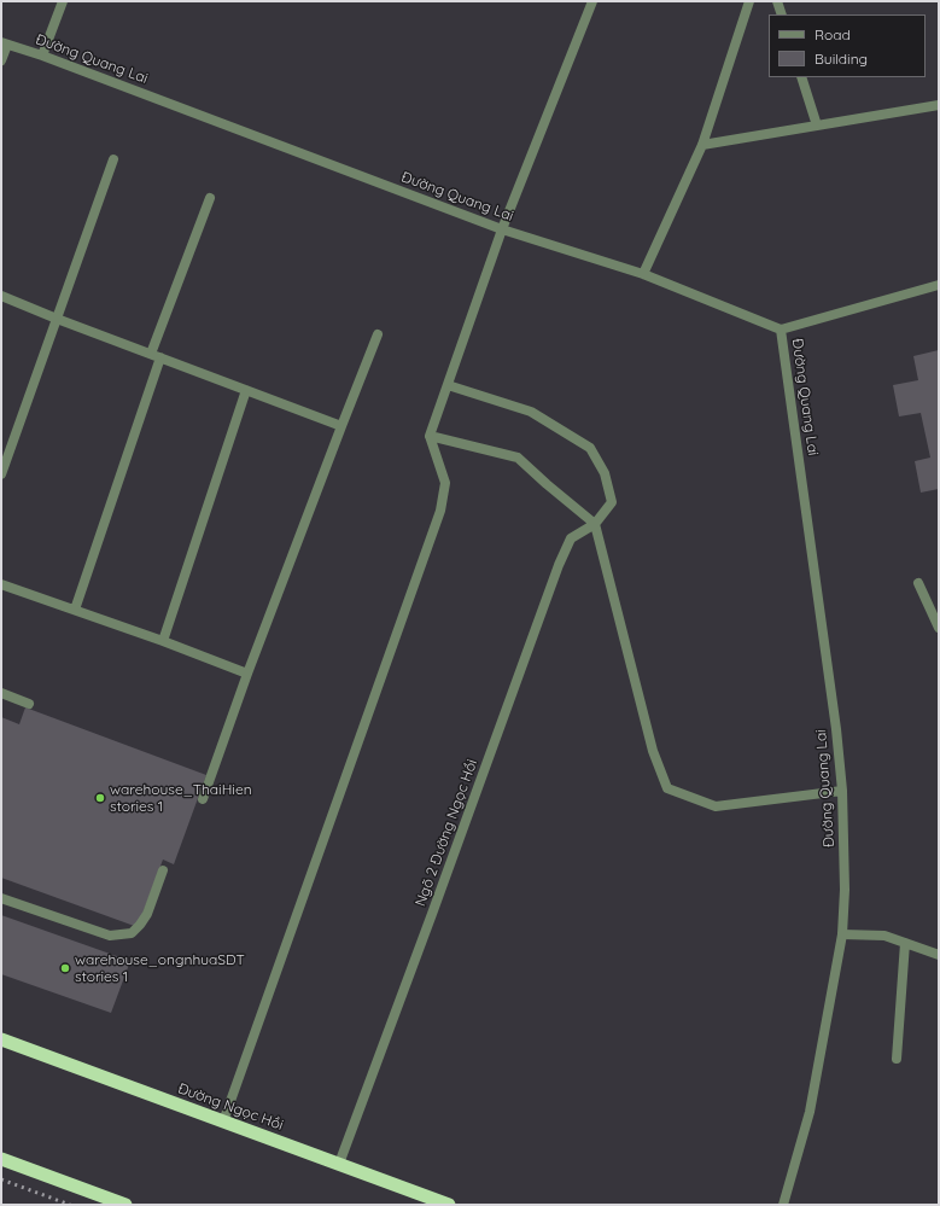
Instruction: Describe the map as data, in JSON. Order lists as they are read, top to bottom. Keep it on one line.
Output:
{"streets":{"highway":["Đường Ngọc Hồi"],"street":["Đường Quang Lai","Ngõ 2 Đường Ngọc Hồi"]},"crossings":[["Ngõ 2 Đường Ngọc Hồi","Đường Ngọc Hồi"]],"places":["warehouse_ThaiHien stories 1","warehouse_ongnhuaSDT stories 1"],"legend":["Road","Building"]}
